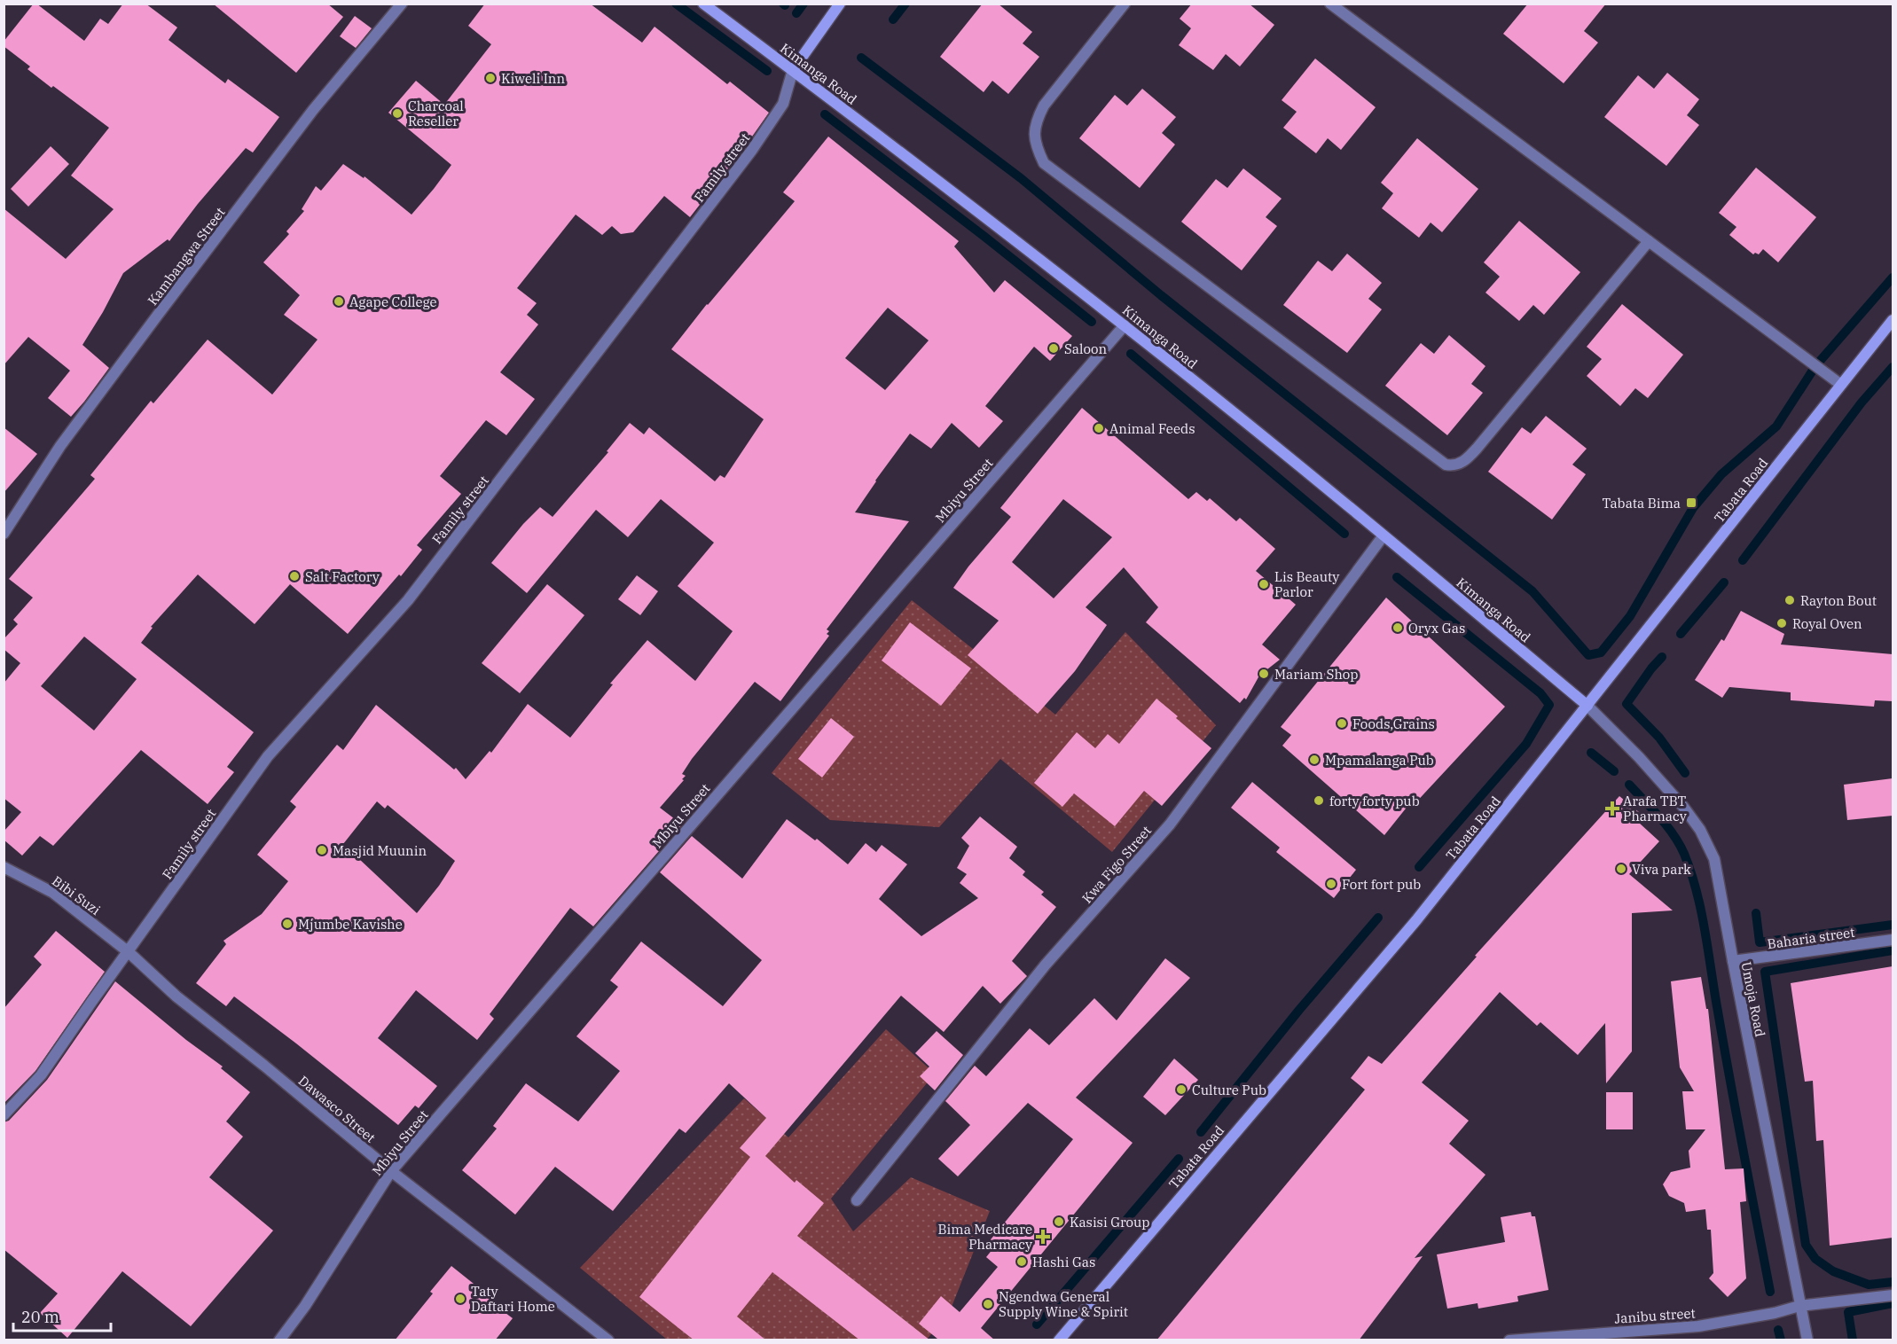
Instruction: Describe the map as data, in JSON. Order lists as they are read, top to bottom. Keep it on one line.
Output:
{"streets":{"main road":["Kimanga Road","Tabata Road"],"street":["Family street","Kambangwa Street","Mbiyu Street","Kwa Figo Street","Bibi Suzi","Baharia street","Umoja Road","Dawasco Street","Janibu street"]},"crossings":[["Kimanga Road","Family street"],["Kimanga Road","Mbiyu Street"],["Kimanga Road","Tabata Road"],["Kimanga Road","Kwa Figo Street"],["Kimanga Road","Umoja Road"],["Family street","Bibi Suzi"],["Family street","Dawasco Street"],["Mbiyu Street","Dawasco Street"],["Tabata Road","Umoja Road"],["Bibi Suzi","Dawasco Street"],["Baharia street","Umoja Road"],["Umoja Road","Janibu street"]],"places":{"other":["Kiweli Inn","Charcoal Reseller","Agape College","Saloon","Animal Feeds","Salt Factory","Lis Beauty Parlor","Rayton Bout","Royal Oven","Oryx Gas","Mariam Shop","Foods,Grains","Mpamalanga Pub","forty forty pub","Masjid Muunin","Viva park","Fort fort pub","Mjumbe Kavishe","Culture Pub","Kasisi Group","Hashi Gas","Taty Daftari Home","Ngendwa General Supply Wine & Spirit"],"transit":["Tabata Bima"],"health":["Arafa TBT Pharmacy","Bima Medicare Pharmacy"]},"scale_bar":"20 m"}
